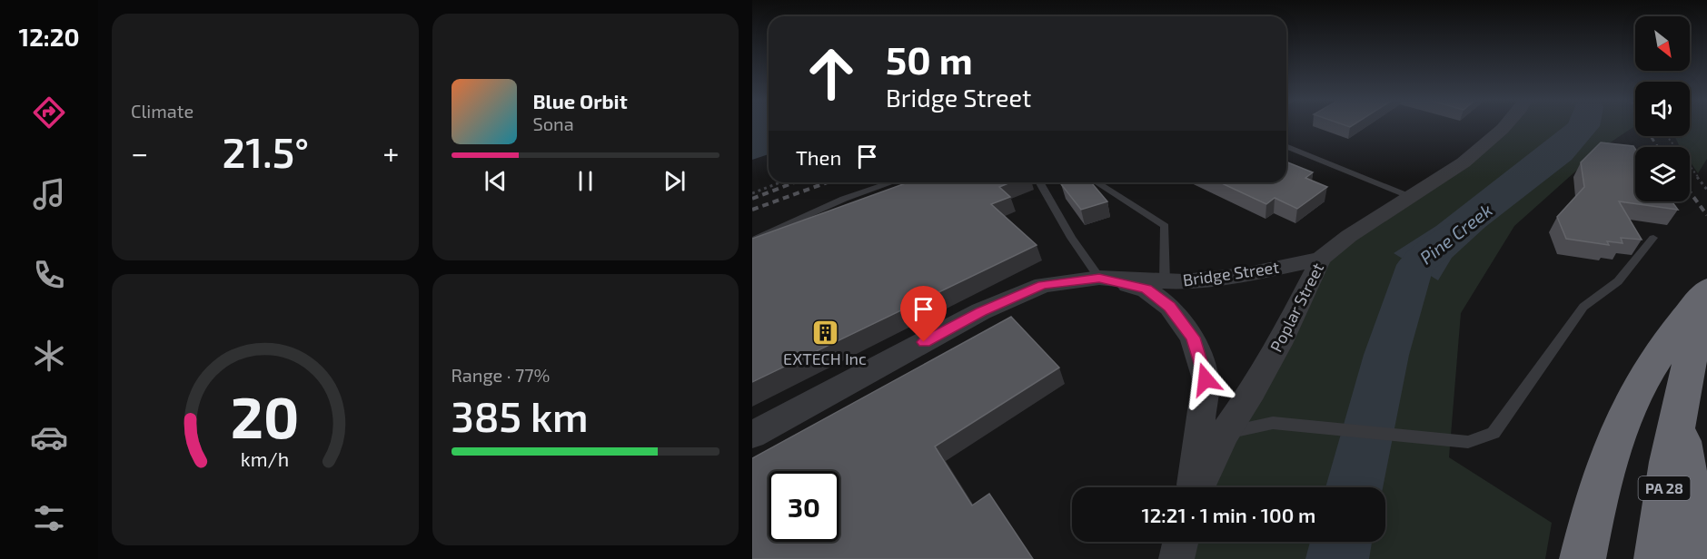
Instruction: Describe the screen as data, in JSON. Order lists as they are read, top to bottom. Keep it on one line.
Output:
{"streets":{"highway":["PA 28"],"street":["Bridge Street","Poplar Street"]},"crossings":[["Bridge Street","Poplar Street"]],"water":["Pine Creek"],"places":{"building":["EXTECH Inc"]},"north":"bottom right","page":{"tabs":"12:20","tile":["Climate",["Range · 77%","385 km"]],"turn":["50 m","Bridge Street"],"song":["Blue Orbit","Sona"],"heat":["−","21.5°","+"],"then":"Then","limit":"30","trip":"12:21 · 1 min · 100 m","gauge":["20","km/h"]}}
